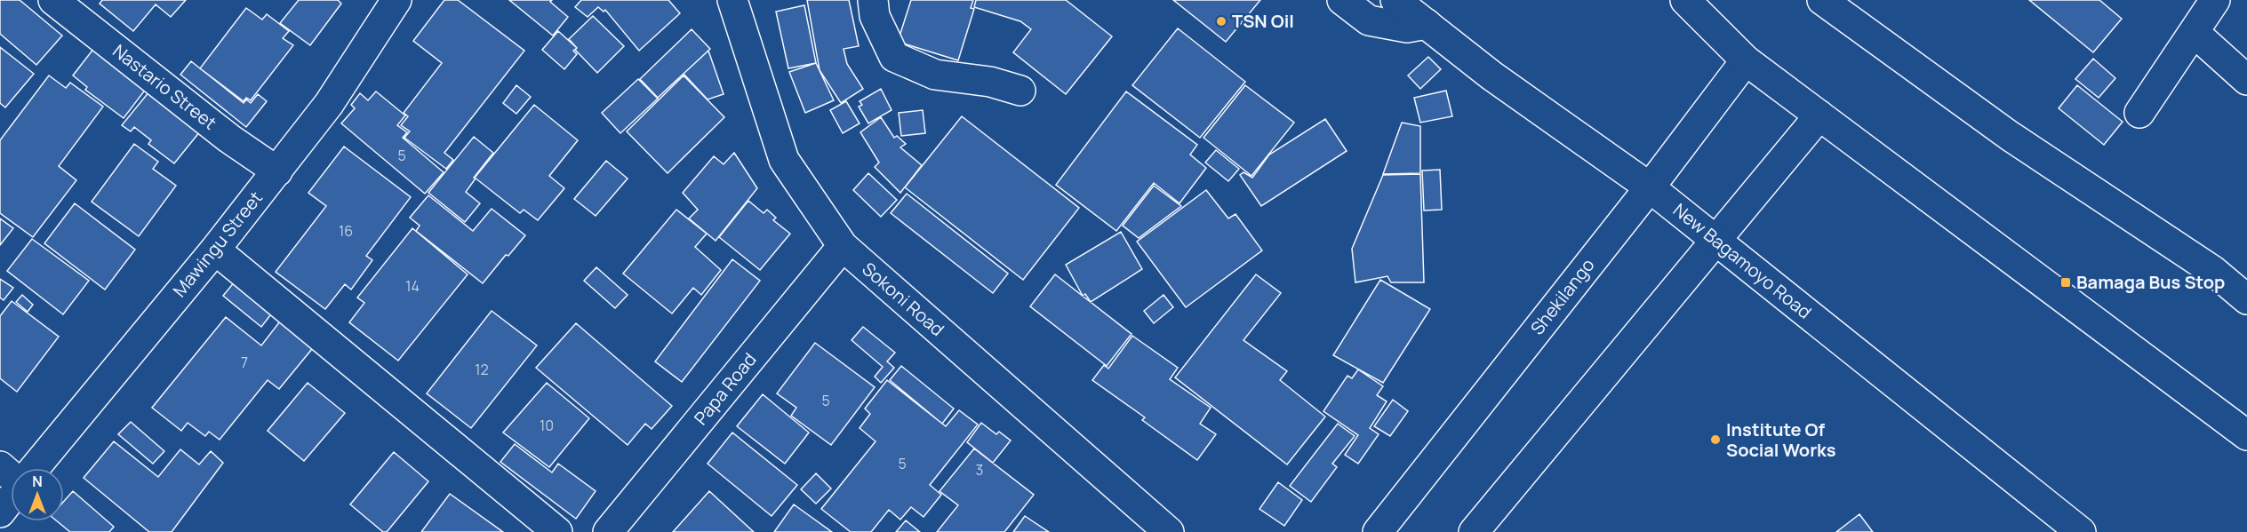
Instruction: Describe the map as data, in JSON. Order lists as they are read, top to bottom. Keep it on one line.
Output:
{"streets":{"main road":["Nastario Street","Mawingu Street","New Bagamoyo Road","Shekilango","Sokoni Road","Papa Road"]},"crossings":[["Nastario Street","Mawingu Street"],["New Bagamoyo Road","Shekilango"],["Sokoni Road","Papa Road"]],"places":{"other":["TSN Oil","Institute Of Social Works"],"transit":["Bamaga Bus Stop"]},"house_numbers":["5","16","14","7","12","5","10","5","3"],"north":"top"}
